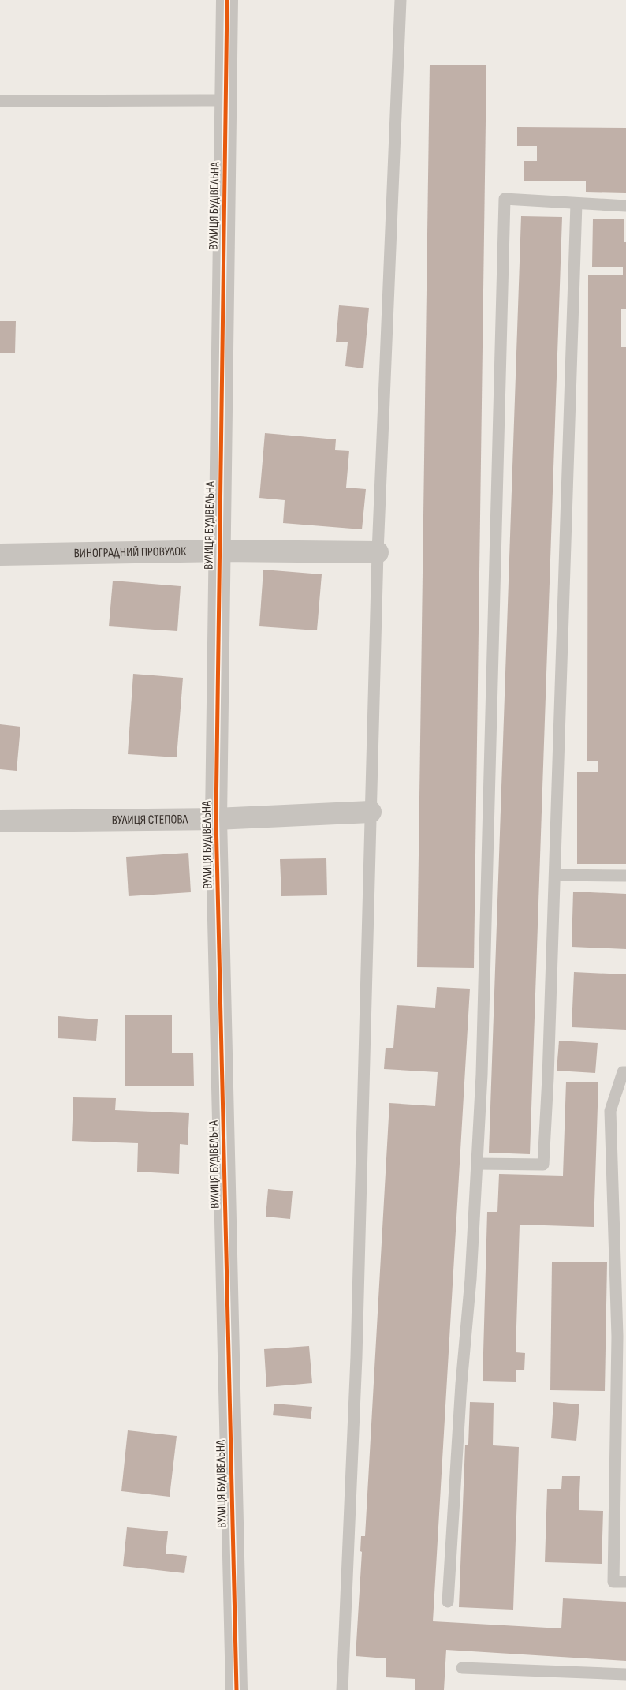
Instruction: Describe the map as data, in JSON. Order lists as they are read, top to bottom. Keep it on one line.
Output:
{"streets":{"street":["ВУЛИЦЯ БУДІВЕЛЬНА","ВИНОГРАДНИЙ ПРОВУЛОК","ВУЛИЦЯ СТЕПОВА"]},"crossings":[["ВУЛИЦЯ БУДІВЕЛЬНА","ВИНОГРАДНИЙ ПРОВУЛОК"],["ВУЛИЦЯ БУДІВЕЛЬНА","ВУЛИЦЯ СТЕПОВА"]]}
